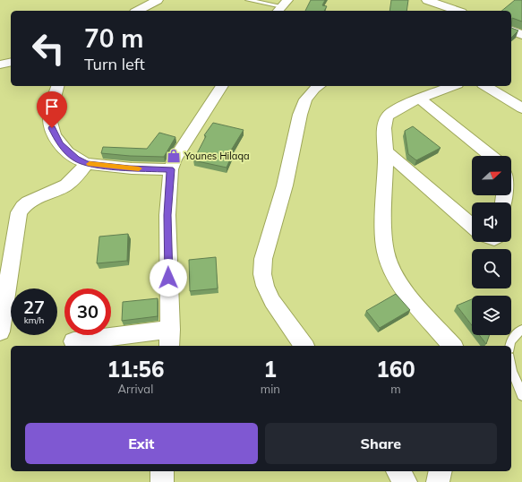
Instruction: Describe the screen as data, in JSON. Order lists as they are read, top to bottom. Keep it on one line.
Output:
{"places":{"shop":["Younes Hilaqa"]},"north":"right","page":{"turn":["70 m","Turn left"],"speed":"27 km/h","limit":"30","eta":["11:56","Arrival","1","min","160","m"],"buttons":["Exit","Share"]}}
